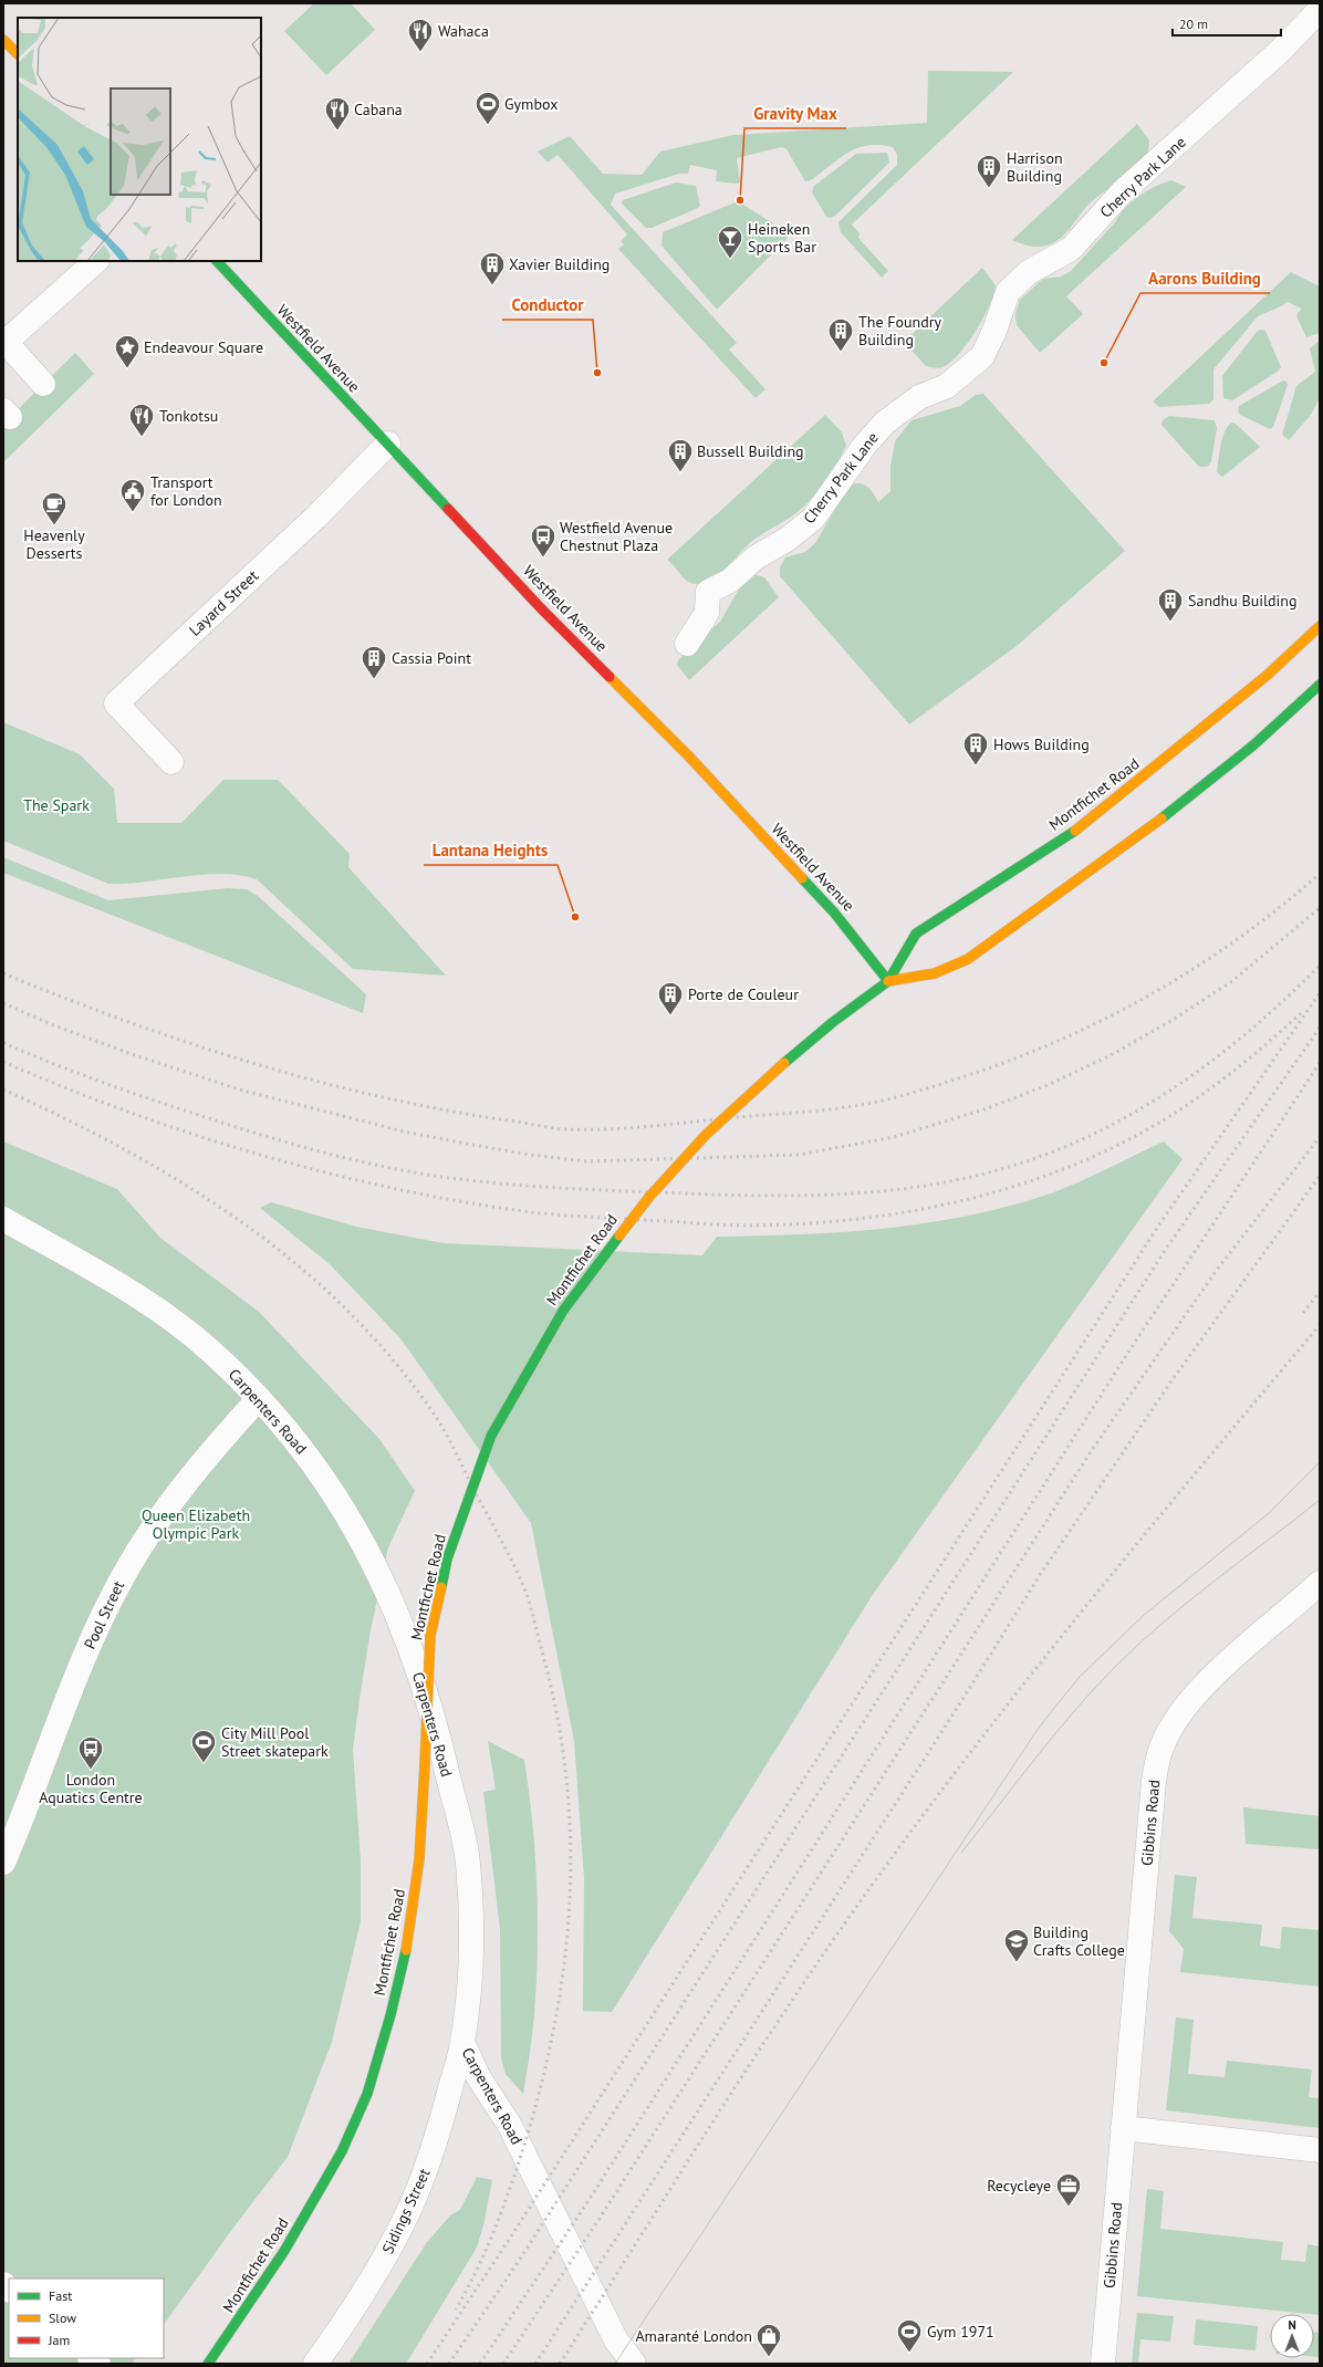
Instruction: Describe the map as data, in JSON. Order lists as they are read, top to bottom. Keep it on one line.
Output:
{"streets":{"street":["Cherry Park Lane","Westfield Avenue","Layard Street","Montfichet Road","Carpenters Road","Pool Street","Gibbins Road","Sidings Street"]},"crossings":[["Westfield Avenue","Layard Street"],["Westfield Avenue","Montfichet Road"],["Carpenters Road","Pool Street"],["Carpenters Road","Sidings Street"]],"parks":["The Spark","Queen Elizabeth Olympic Park"],"places":{"restaurant":["Wahaca","Cabana","Tonkotsu"],"sports":["Gymbox","City Mill Pool Street skatepark","Gym 1971"],"building":["Harrison Building","Xavier Building","The Foundry Building","Bussell Building","Sandhu Building","Cassia Point","Hows Building","Porte de Couleur"],"other":["Gravity Max","Aarons Building","Conductor","Lantana Heights"],"bar":["Heineken Sports Bar"],"place":["Endeavour Square"],"public building":["Transport for London"],"cafe":["Heavenly Desserts"],"bus stop":["Westfield Avenue Chestnut Plaza","London Aquatics Centre"],"school or university":["Building Crafts College"],"office":["Recycleye"],"shop":["Amaranté London"]},"legend":["Fast","Slow","Jam"],"scale_bar":"20 m","north":"top"}
